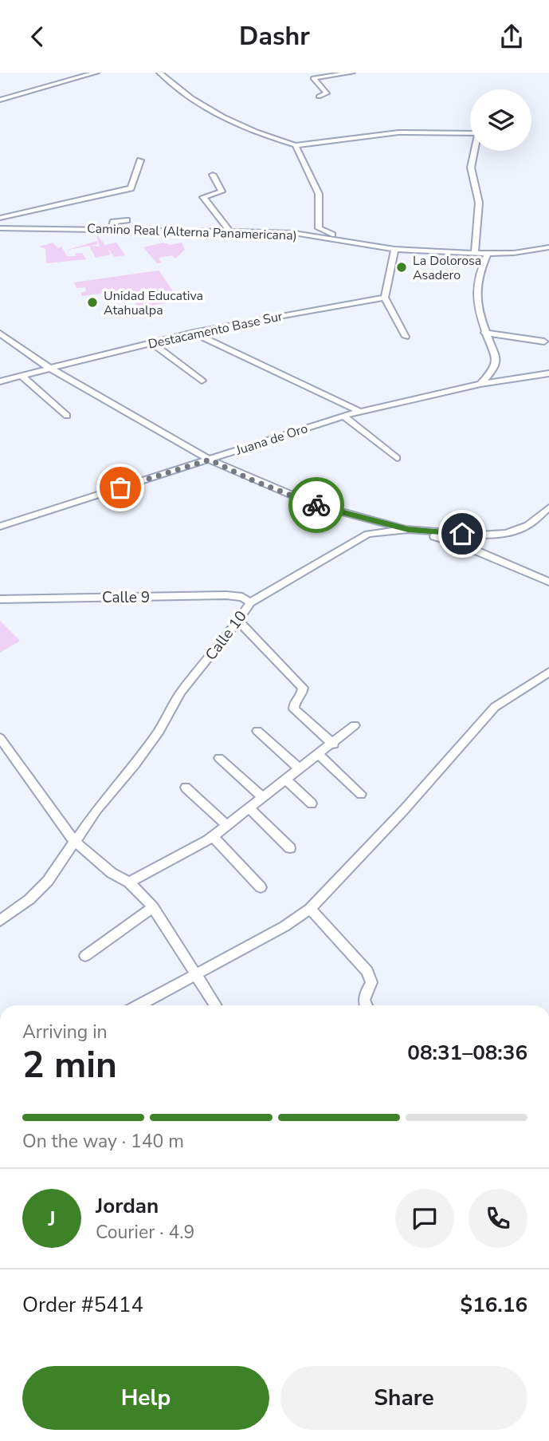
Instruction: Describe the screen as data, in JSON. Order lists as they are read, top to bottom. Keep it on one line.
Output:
{"streets":{"street":["Camino Real (Alterna Panamericana)","Destacamento Base Sur","Juana de Oro","Calle 9","Calle 10"]},"crossings":[["Calle 9","Calle 10"]],"places":["La Dolorosa Asadero","Unidad Educativa Atahualpa"],"page":{"header":"Dashr","heading":["2 min","Arriving in","08:31–08:36"],"panel":["Jordan","Courier · 4.9","Order #5414","$16.16"],"bar":"On the way · 140 m","round":"J","buttons":["Help","Share"]}}
